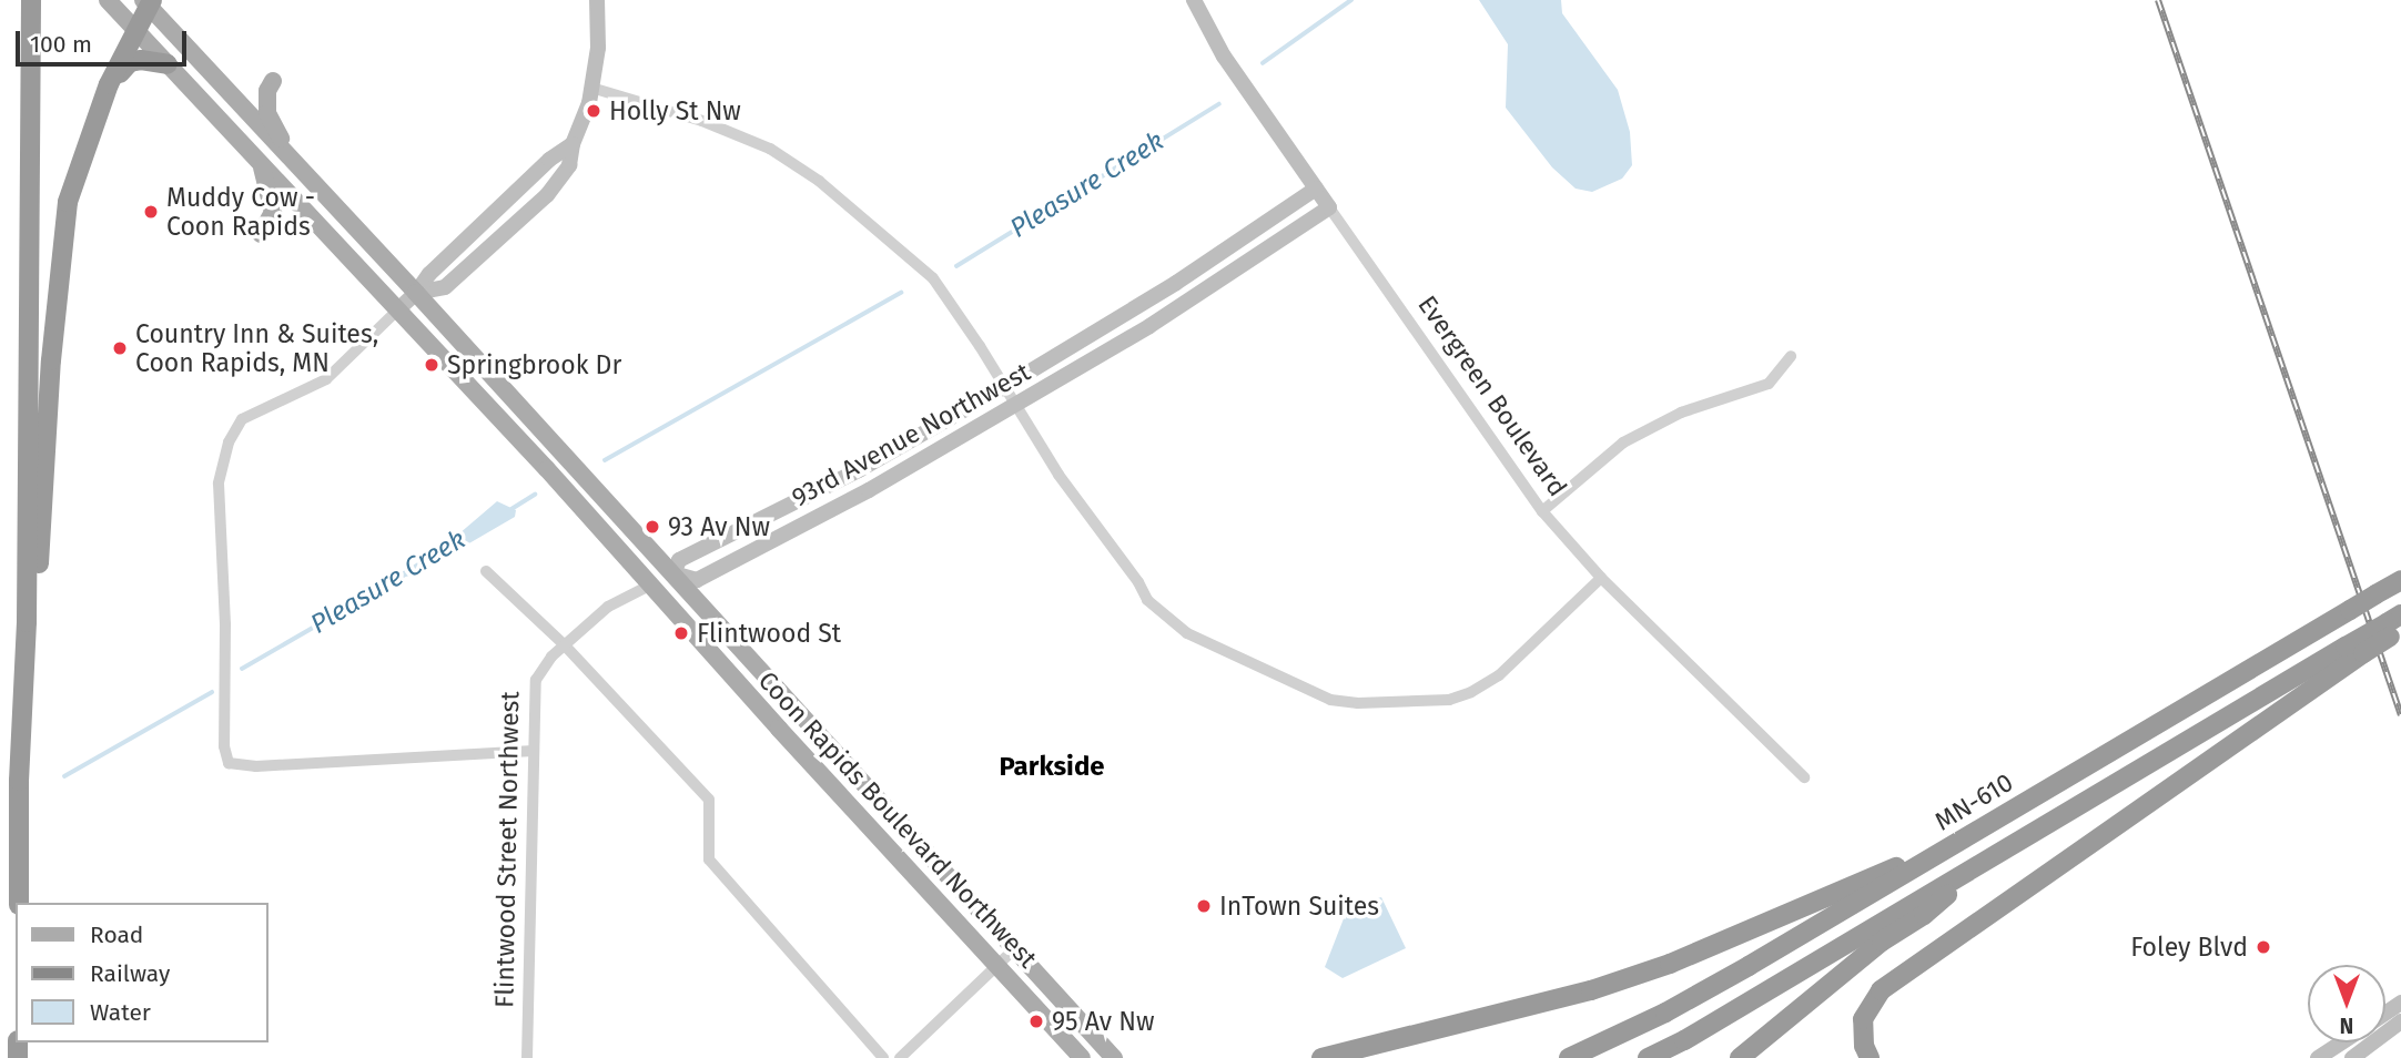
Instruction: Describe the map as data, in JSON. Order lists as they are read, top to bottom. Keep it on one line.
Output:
{"streets":{"highway":["MN-610"],"main road":["Coon Rapids Boulevard Northwest"],"street":["Evergreen Boulevard","93rd Avenue Northwest","Flintwood Street Northwest"]},"crossings":[["Evergreen Boulevard","93rd Avenue Northwest"],["93rd Avenue Northwest","Coon Rapids Boulevard Northwest"],["93rd Avenue Northwest","Flintwood Street Northwest"],["Coon Rapids Boulevard Northwest","Flintwood Street Northwest"]],"districts":["Parkside"],"water":["Pleasure Creek"],"places":["Holly St Nw","Muddy Cow - Coon Rapids","Country Inn & Suites, Coon Rapids, MN","Springbrook Dr","93 Av Nw","Flintwood St","InTown Suites","Foley Blvd","95 Av Nw"],"legend":["Road","Railway","Water"],"scale_bar":"100 m","north":"bottom"}
